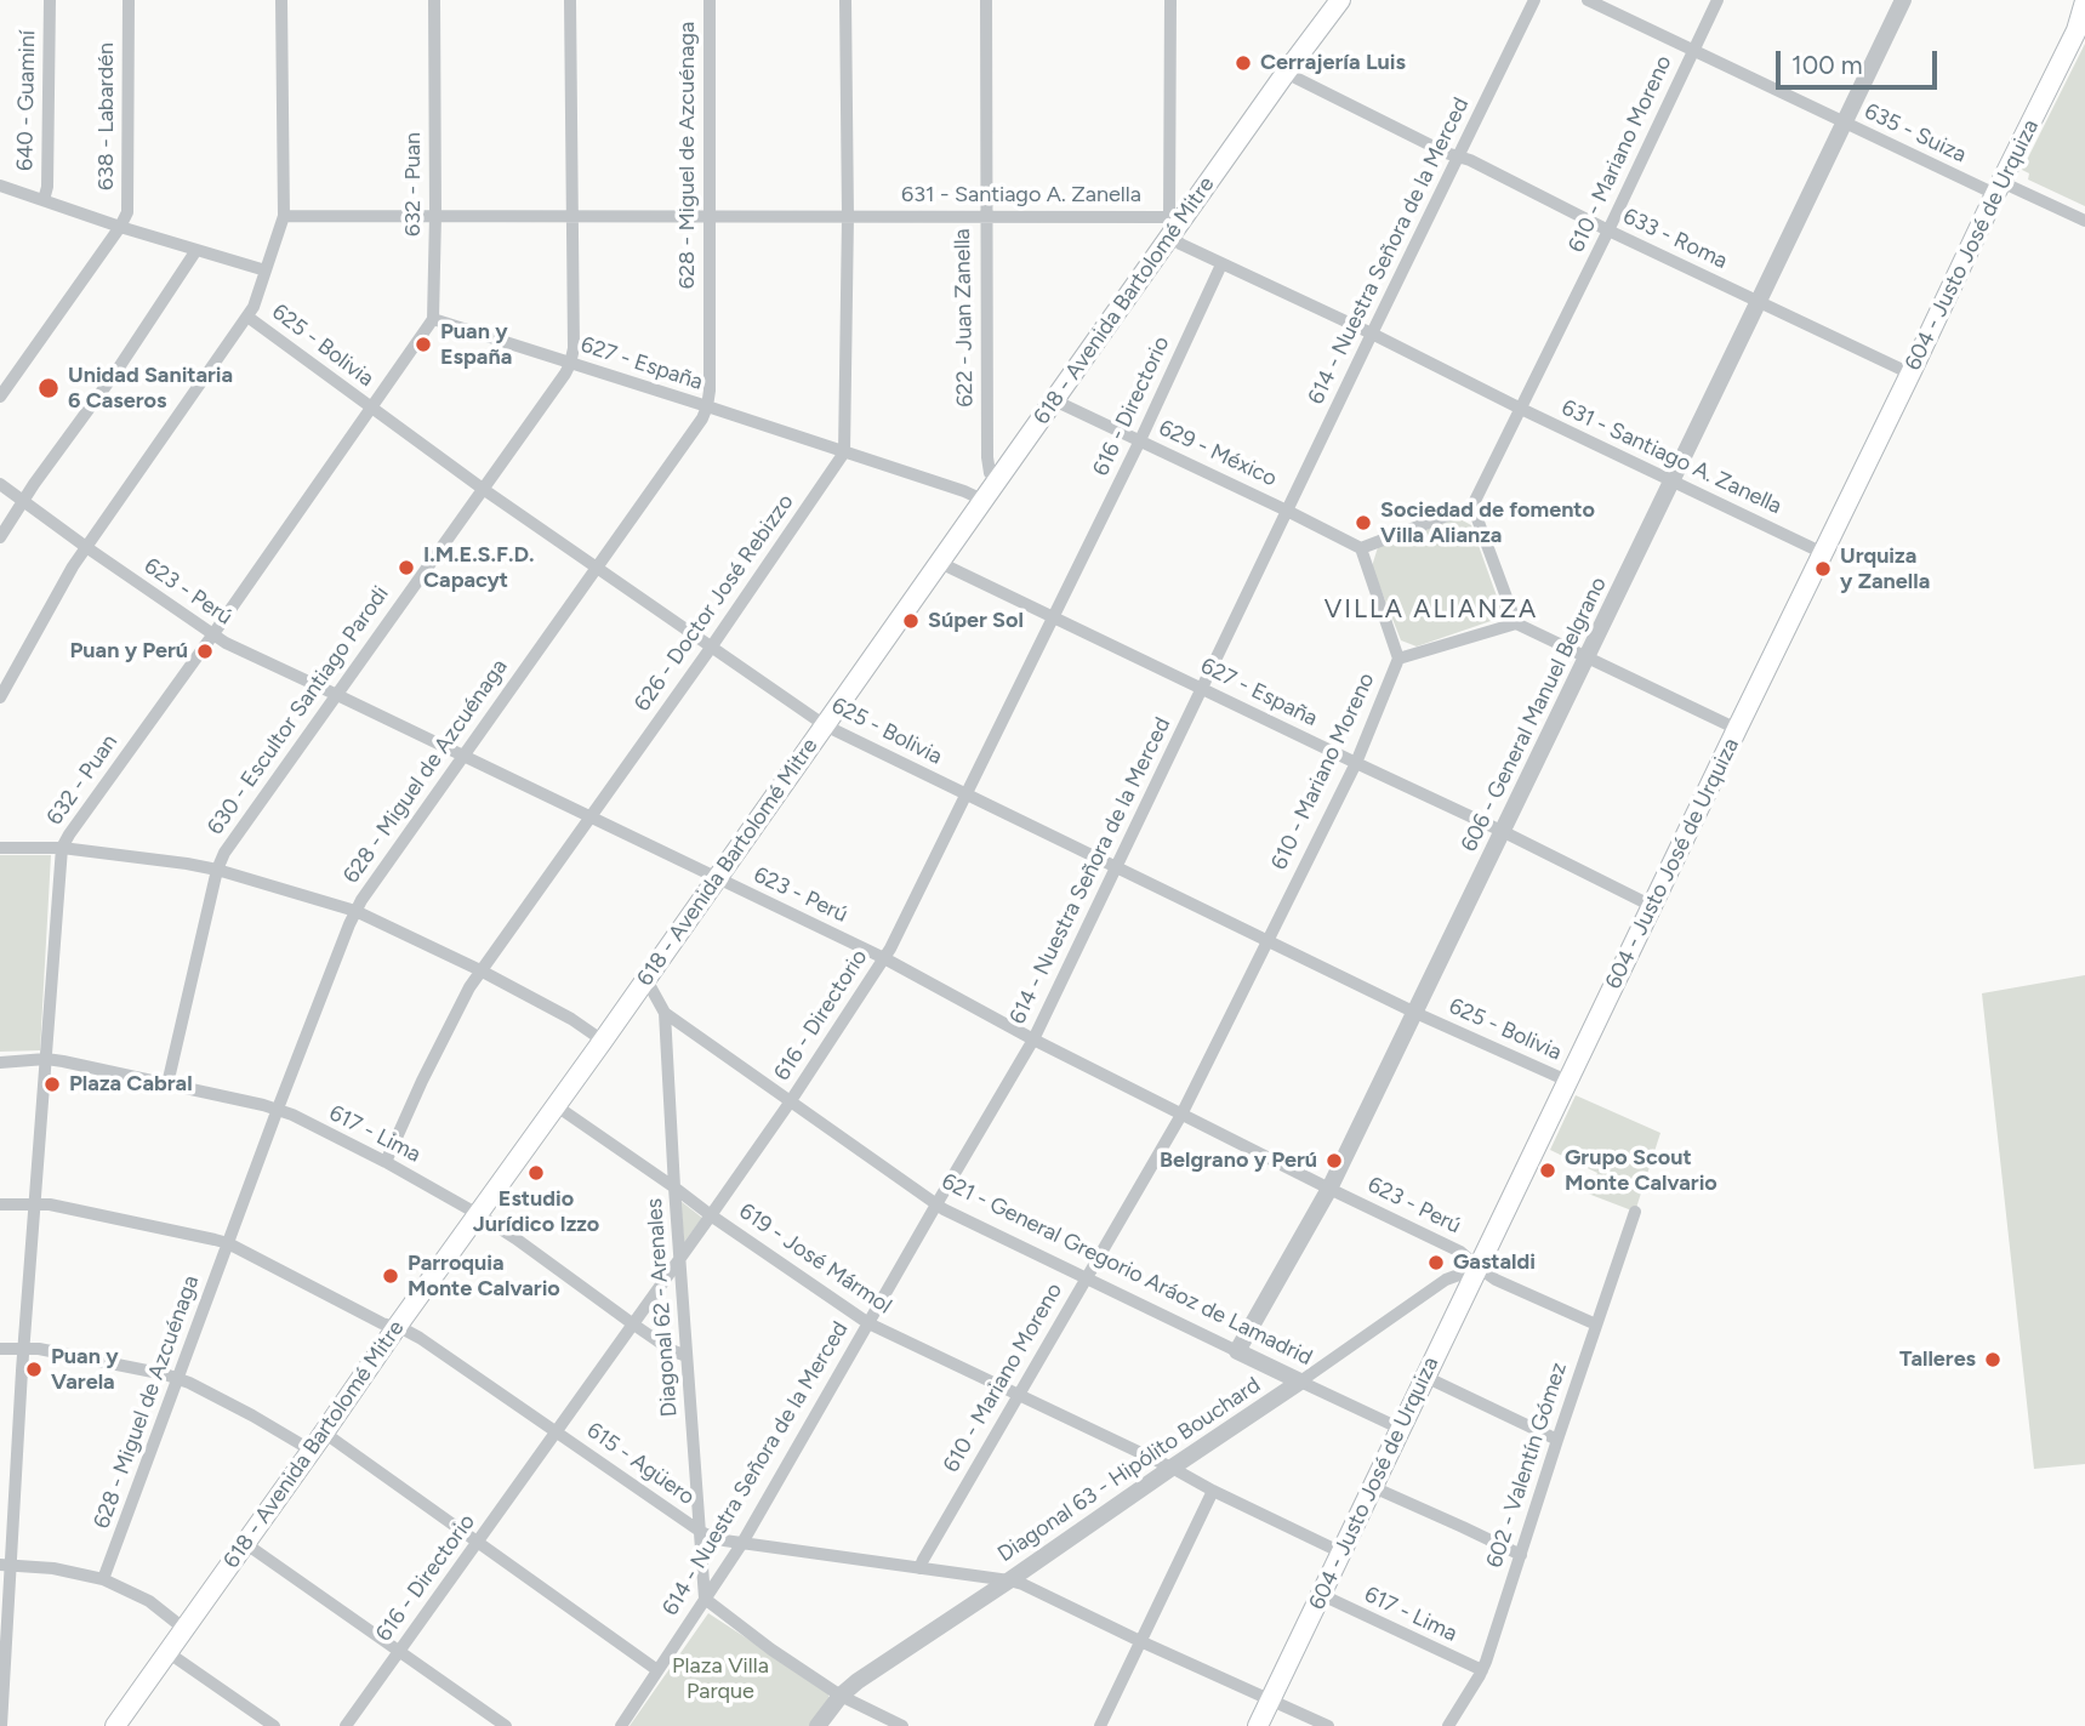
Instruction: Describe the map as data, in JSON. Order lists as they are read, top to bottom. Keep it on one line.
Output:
{"streets":{"main road":["604 - Justo José de Urquiza","618 - Avenida Bartolomé Mitre"],"street":["640 - Guaminí","638 - Labardén","635 - Suiza","610 - Mariano Moreno","628 - Miguel de Azcuénaga","632 - Puan","631 - Santiago A. Zanella","633 - Roma","614 - Nuestra Señora de la Merced","622 - Juan Zanella","625 - Bolivia","627 - España","616 - Directorio","629 - México","623 - Perú","626 - Doctor José Rebizzo","630 - Escultor Santiago Parodi","606 - General Manuel Belgrano","617 - Lima","619 - José Mármol","621 - General Gregorio Aráoz de Lamadrid","Diagonal 62 - Arenales","615 - Agüero","602 - Valentín Gómez","Diagonal 63 - Hipólito Bouchard"]},"crossings":[["635 - Suiza","610 - Mariano Moreno"],["635 - Suiza","604 - Justo José de Urquiza"],["635 - Suiza","606 - General Manuel Belgrano"],["610 - Mariano Moreno","631 - Santiago A. Zanella"],["610 - Mariano Moreno","633 - Roma"],["610 - Mariano Moreno","625 - Bolivia"],["610 - Mariano Moreno","627 - España"],["610 - Mariano Moreno","623 - Perú"],["610 - Mariano Moreno","619 - José Mármol"],["610 - Mariano Moreno","621 - General Gregorio Aráoz de Lamadrid"],["610 - Mariano Moreno","615 - Agüero"],["628 - Miguel de Azcuénaga","631 - Santiago A. Zanella"],["628 - Miguel de Azcuénaga","625 - Bolivia"],["628 - Miguel de Azcuénaga","627 - España"],["628 - Miguel de Azcuénaga","623 - Perú"],["628 - Miguel de Azcuénaga","617 - Lima"],["628 - Miguel de Azcuénaga","615 - Agüero"],["632 - Puan","631 - Santiago A. Zanella"],["632 - Puan","625 - Bolivia"],["632 - Puan","627 - España"],["632 - Puan","623 - Perú"],["632 - Puan","617 - Lima"],["632 - Puan","615 - Agüero"],["631 - Santiago A. Zanella","604 - Justo José de Urquiza"],["631 - Santiago A. Zanella","614 - Nuestra Señora de la Merced"],["631 - Santiago A. Zanella","618 - Avenida Bartolomé Mitre"],["631 - Santiago A. Zanella","622 - Juan Zanella"],["631 - Santiago A. Zanella","616 - Directorio"],["631 - Santiago A. Zanella","630 - Escultor Santiago Parodi"],["631 - Santiago A. Zanella","606 - General Manuel Belgrano"],["633 - Roma","604 - Justo José de Urquiza"],["633 - Roma","614 - Nuestra Señora de la Merced"],["633 - Roma","618 - Avenida Bartolomé Mitre"],["633 - Roma","606 - General Manuel Belgrano"],["604 - Justo José de Urquiza","625 - Bolivia"],["604 - Justo José de Urquiza","627 - España"],["604 - Justo José de Urquiza","623 - Perú"],["604 - Justo José de Urquiza","617 - Lima"],["604 - Justo José de Urquiza","619 - José Mármol"],["604 - Justo José de Urquiza","621 - General Gregorio Aráoz de Lamadrid"],["604 - Justo José de Urquiza","615 - Agüero"],["604 - Justo José de Urquiza","Diagonal 63 - Hipólito Bouchard"],["614 - Nuestra Señora de la Merced","625 - Bolivia"],["614 - Nuestra Señora de la Merced","627 - España"],["614 - Nuestra Señora de la Merced","629 - México"],["614 - Nuestra Señora de la Merced","623 - Perú"],["614 - Nuestra Señora de la Merced","619 - José Mármol"],["614 - Nuestra Señora de la Merced","621 - General Gregorio Aráoz de Lamadrid"],["614 - Nuestra Señora de la Merced","Diagonal 62 - Arenales"],["614 - Nuestra Señora de la Merced","615 - Agüero"],["618 - Avenida Bartolomé Mitre","622 - Juan Zanella"],["618 - Avenida Bartolomé Mitre","625 - Bolivia"],["618 - Avenida Bartolomé Mitre","627 - España"],["618 - Avenida Bartolomé Mitre","629 - México"],["618 - Avenida Bartolomé Mitre","623 - Perú"],["618 - Avenida Bartolomé Mitre","617 - Lima"],["618 - Avenida Bartolomé Mitre","619 - José Mármol"],["618 - Avenida Bartolomé Mitre","621 - General Gregorio Aráoz de Lamadrid"],["618 - Avenida Bartolomé Mitre","615 - Agüero"],["625 - Bolivia","616 - Directorio"],["625 - Bolivia","626 - Doctor José Rebizzo"],["625 - Bolivia","630 - Escultor Santiago Parodi"],["625 - Bolivia","606 - General Manuel Belgrano"],["627 - España","616 - Directorio"],["627 - España","626 - Doctor José Rebizzo"],["627 - España","630 - Escultor Santiago Parodi"],["627 - España","606 - General Manuel Belgrano"],["616 - Directorio","629 - México"],["616 - Directorio","623 - Perú"],["616 - Directorio","617 - Lima"],["616 - Directorio","619 - José Mármol"],["616 - Directorio","621 - General Gregorio Aráoz de Lamadrid"],["616 - Directorio","Diagonal 62 - Arenales"],["616 - Directorio","615 - Agüero"],["623 - Perú","626 - Doctor José Rebizzo"],["623 - Perú","630 - Escultor Santiago Parodi"],["623 - Perú","606 - General Manuel Belgrano"],["623 - Perú","602 - Valentín Gómez"],["623 - Perú","Diagonal 63 - Hipólito Bouchard"],["626 - Doctor José Rebizzo","617 - Lima"],["630 - Escultor Santiago Parodi","617 - Lima"],["606 - General Manuel Belgrano","621 - General Gregorio Aráoz de Lamadrid"],["617 - Lima","Diagonal 62 - Arenales"],["617 - Lima","602 - Valentín Gómez"],["619 - José Mármol","Diagonal 62 - Arenales"],["619 - José Mármol","Diagonal 63 - Hipólito Bouchard"],["621 - General Gregorio Aráoz de Lamadrid","Diagonal 62 - Arenales"],["621 - General Gregorio Aráoz de Lamadrid","Diagonal 63 - Hipólito Bouchard"],["Diagonal 62 - Arenales","615 - Agüero"],["615 - Agüero","Diagonal 63 - Hipólito Bouchard"]],"districts":["VILLA ALIANZA"],"parks":["Plaza Villa Parque"],"places":["Cerrajería Luis","Puan y España","Unidad Sanitaria 6 Caseros","Sociedad de fomento Villa Alianza","I.M.E.S.F.D. Capacyt","Urquiza y Zanella","Súper Sol","Puan y Perú","Plaza Cabral","Belgrano y Perú","Grupo Scout Monte Calvario","Estudio Jurídico Izzo","Gastaldi","Parroquia Monte Calvario","Talleres","Puan y Varela"],"scale_bar":"100 m"}
